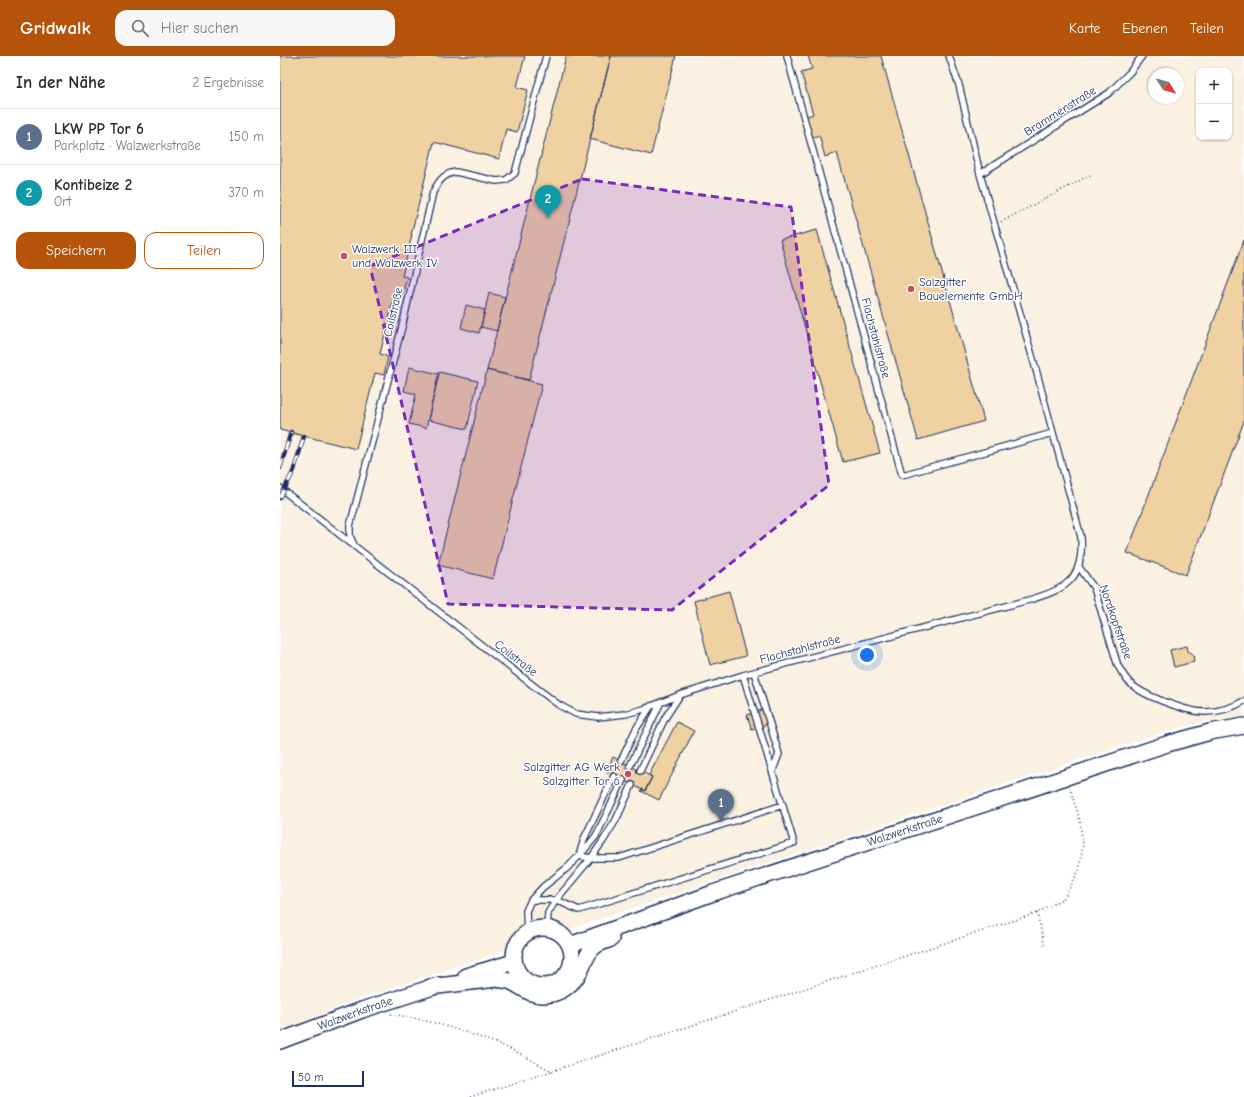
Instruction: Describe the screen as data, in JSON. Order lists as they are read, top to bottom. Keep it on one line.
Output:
{"streets":{"street":["Walzwerkstraße"],"lane":["Brammenstraße","Coilstraße","Flachstahlstraße","Nordkopfstraße"]},"crossings":[["Coilstraße","Flachstahlstraße"],["Flachstahlstraße","Nordkopfstraße"]],"places":["Walzwerk III und Walzwerk IV","Salzgitter Bauelemente GmbH","Salzgitter AG Werk Salzgitter Tor 6"],"scale_bar":"50 m","north":"bottom right","page":{"header":"Gridwalk","search":"Hier suchen","nav":["Karte","Ebenen","Teilen"],"heading":["In der Nähe","2 Ergebnisse"],"map_buttons":["+","−"],"list":[{"mark":"1","name":"LKW PP Tor 6","note":"Parkplatz · Walzwerkstraße","value":"150 m"},{"mark":"2","name":"Kontibeize 2","note":"Ort","value":"370 m"}],"pins":["2","1"],"buttons":["Speichern","Teilen"],"scale":"50 m"}}
